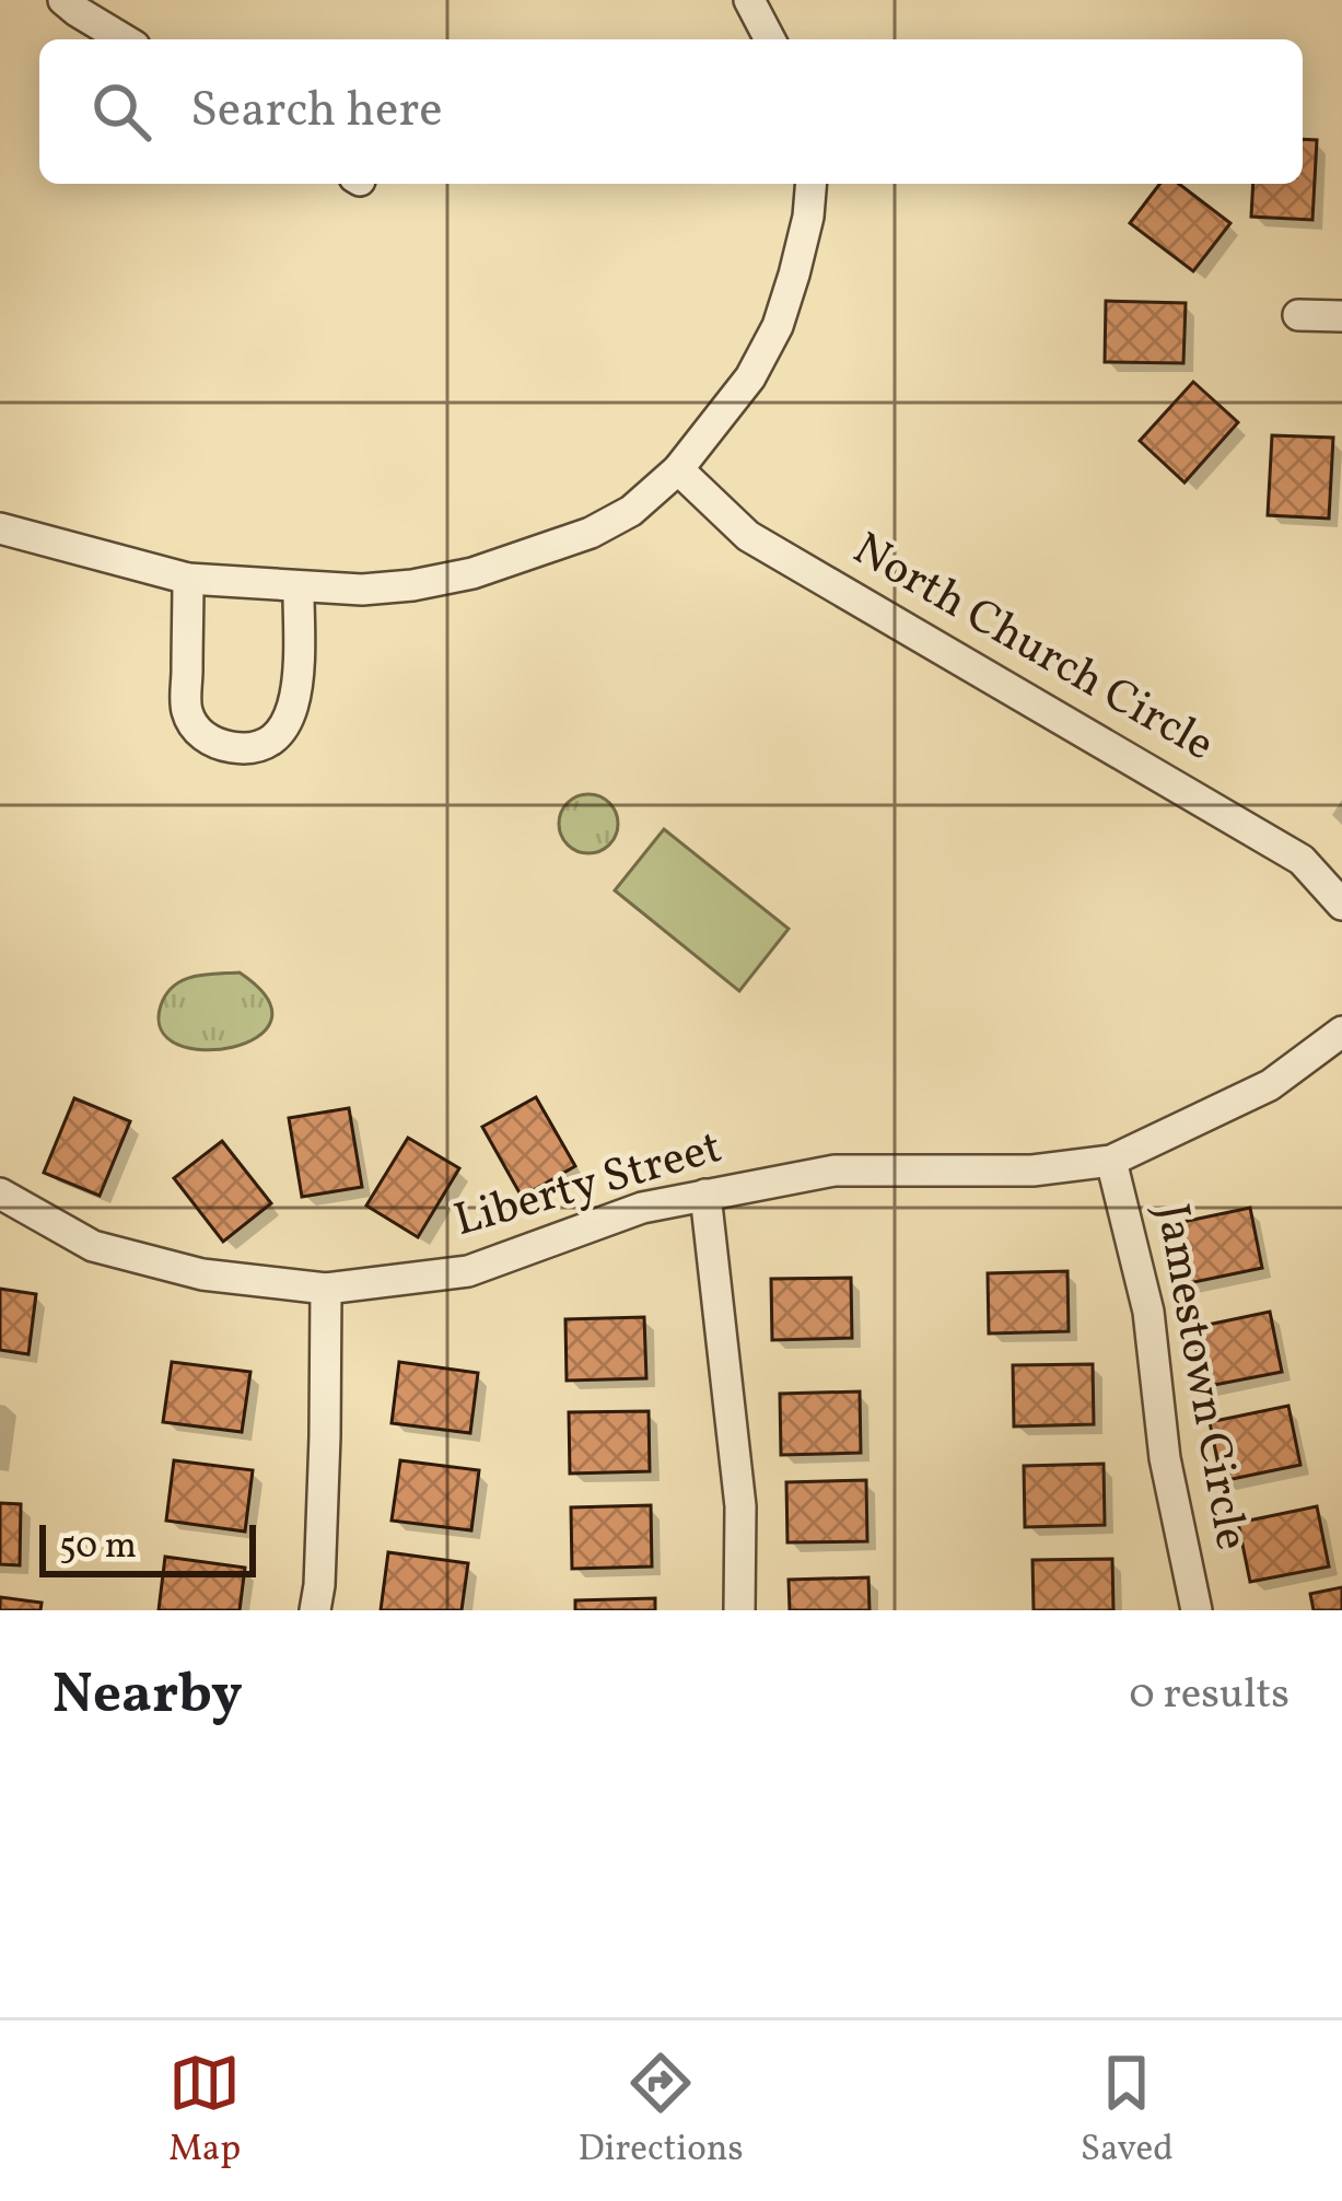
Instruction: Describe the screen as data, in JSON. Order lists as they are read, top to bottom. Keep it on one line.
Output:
{"streets":{"street":["North Church Circle","Liberty Street","Jamestown Circle"]},"crossings":[["Liberty Street","Jamestown Circle"]],"scale_bar":"50 m","page":{"search":"Search here","scale":"50 m","heading":["Nearby","0 results"],"nav":["Map","Directions","Saved"]}}
